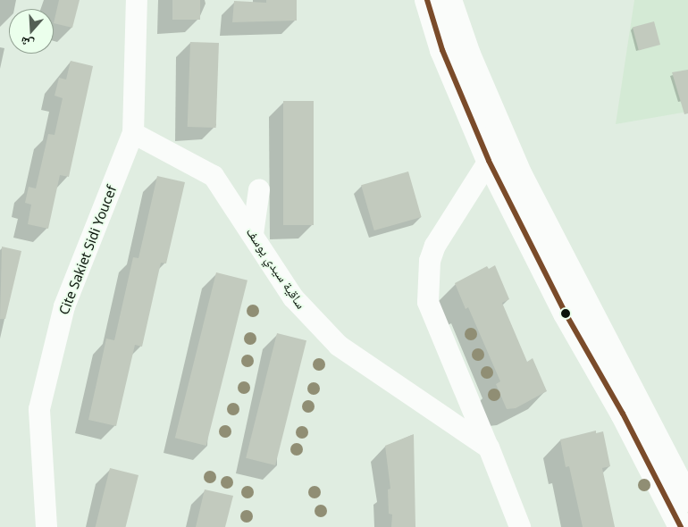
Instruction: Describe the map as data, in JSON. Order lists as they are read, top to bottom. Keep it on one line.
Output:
{"streets":{"street":["Cite Sakiet Sidi Youcef","ساقية سيدي يوسف"]},"crossings":[["Cite Sakiet Sidi Youcef","ساقية سيدي يوسف"]],"north":"bottom"}
